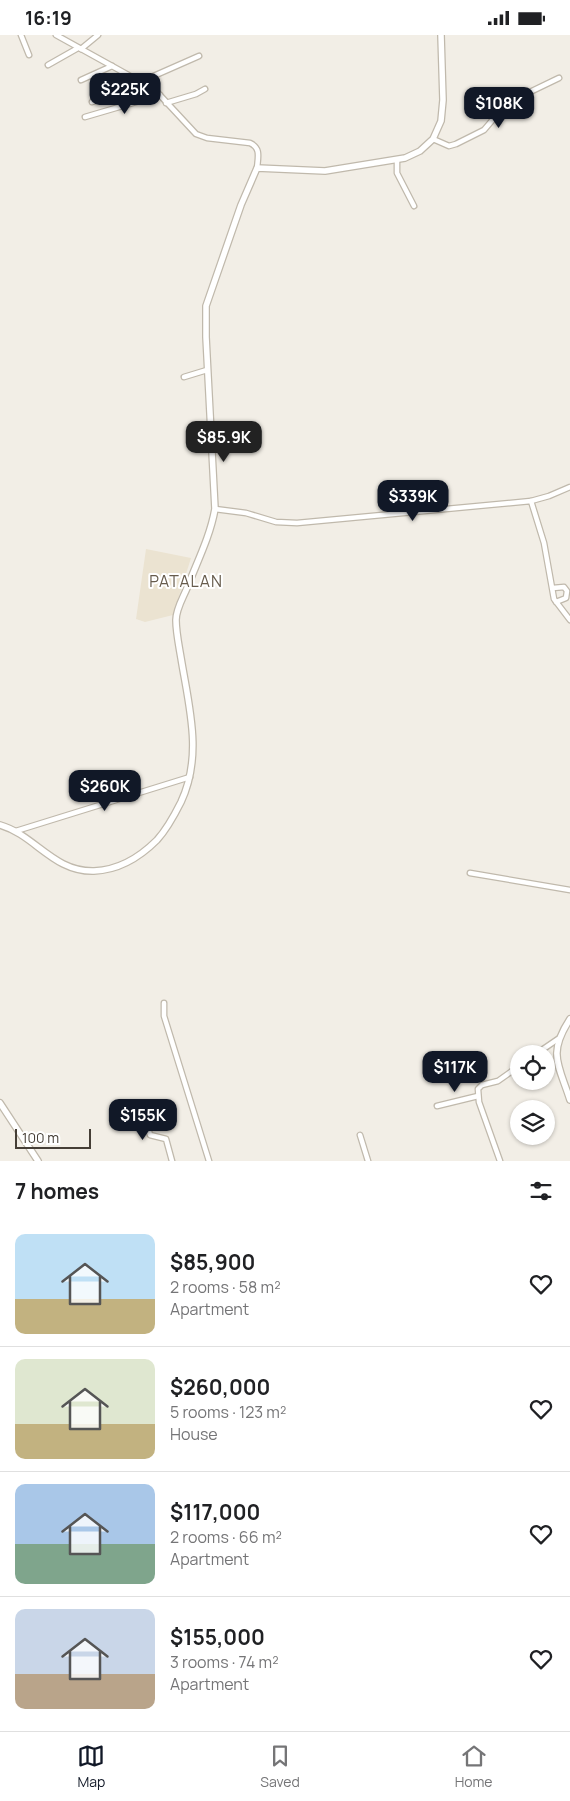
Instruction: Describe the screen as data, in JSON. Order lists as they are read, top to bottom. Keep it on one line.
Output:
{"districts":["PATALAN"],"scale_bar":"100 m","page":{"status":"16:19","price":["$225K","$108K","$85.9K","$339K","$260K","$117K","$155K"],"scale":"100 m","heading":"7 homes","list":[{"name":"$85,900","note":"2 rooms · 58 m² · Apartment"},{"name":"$260,000","note":"5 rooms · 123 m² · House"},{"name":"$117,000","note":"2 rooms · 66 m² · Apartment"},{"name":"$155,000","note":"3 rooms · 74 m² · Apartment"}],"tabs":["Map","Saved","Home"]}}
